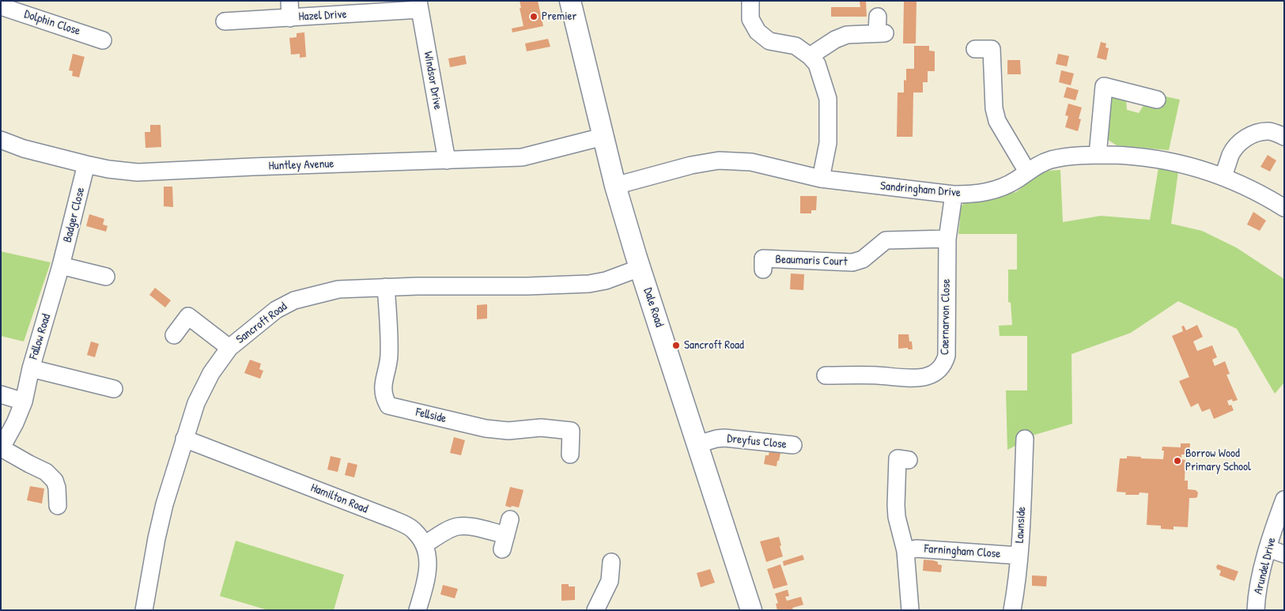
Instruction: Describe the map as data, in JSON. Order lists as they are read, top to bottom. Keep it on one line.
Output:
{"streets":{"main road":["Dale Road"],"street":["Hazel Drive","Dolphin Close","Windsor Drive","Huntley Avenue","Sandringham Drive","Badger Close","Beaumaris Court","Caernarvon Close","Sancroft Road","Fallow Road","Fellside","Dreyfus Close","Hamilton Road","Lawnside","Farningham Close","Arundel Drive"]},"crossings":[["Hazel Drive","Windsor Drive"],["Windsor Drive","Huntley Avenue"],["Huntley Avenue","Badger Close"],["Huntley Avenue","Dale Road"],["Sandringham Drive","Dale Road"],["Sandringham Drive","Caernarvon Close"],["Badger Close","Fallow Road"],["Beaumaris Court","Caernarvon Close"],["Dale Road","Sancroft Road"],["Dale Road","Dreyfus Close"],["Sancroft Road","Fellside"],["Sancroft Road","Hamilton Road"],["Lawnside","Farningham Close"]],"places":["Premier","Sancroft Road","Borrow Wood Primary School"]}
